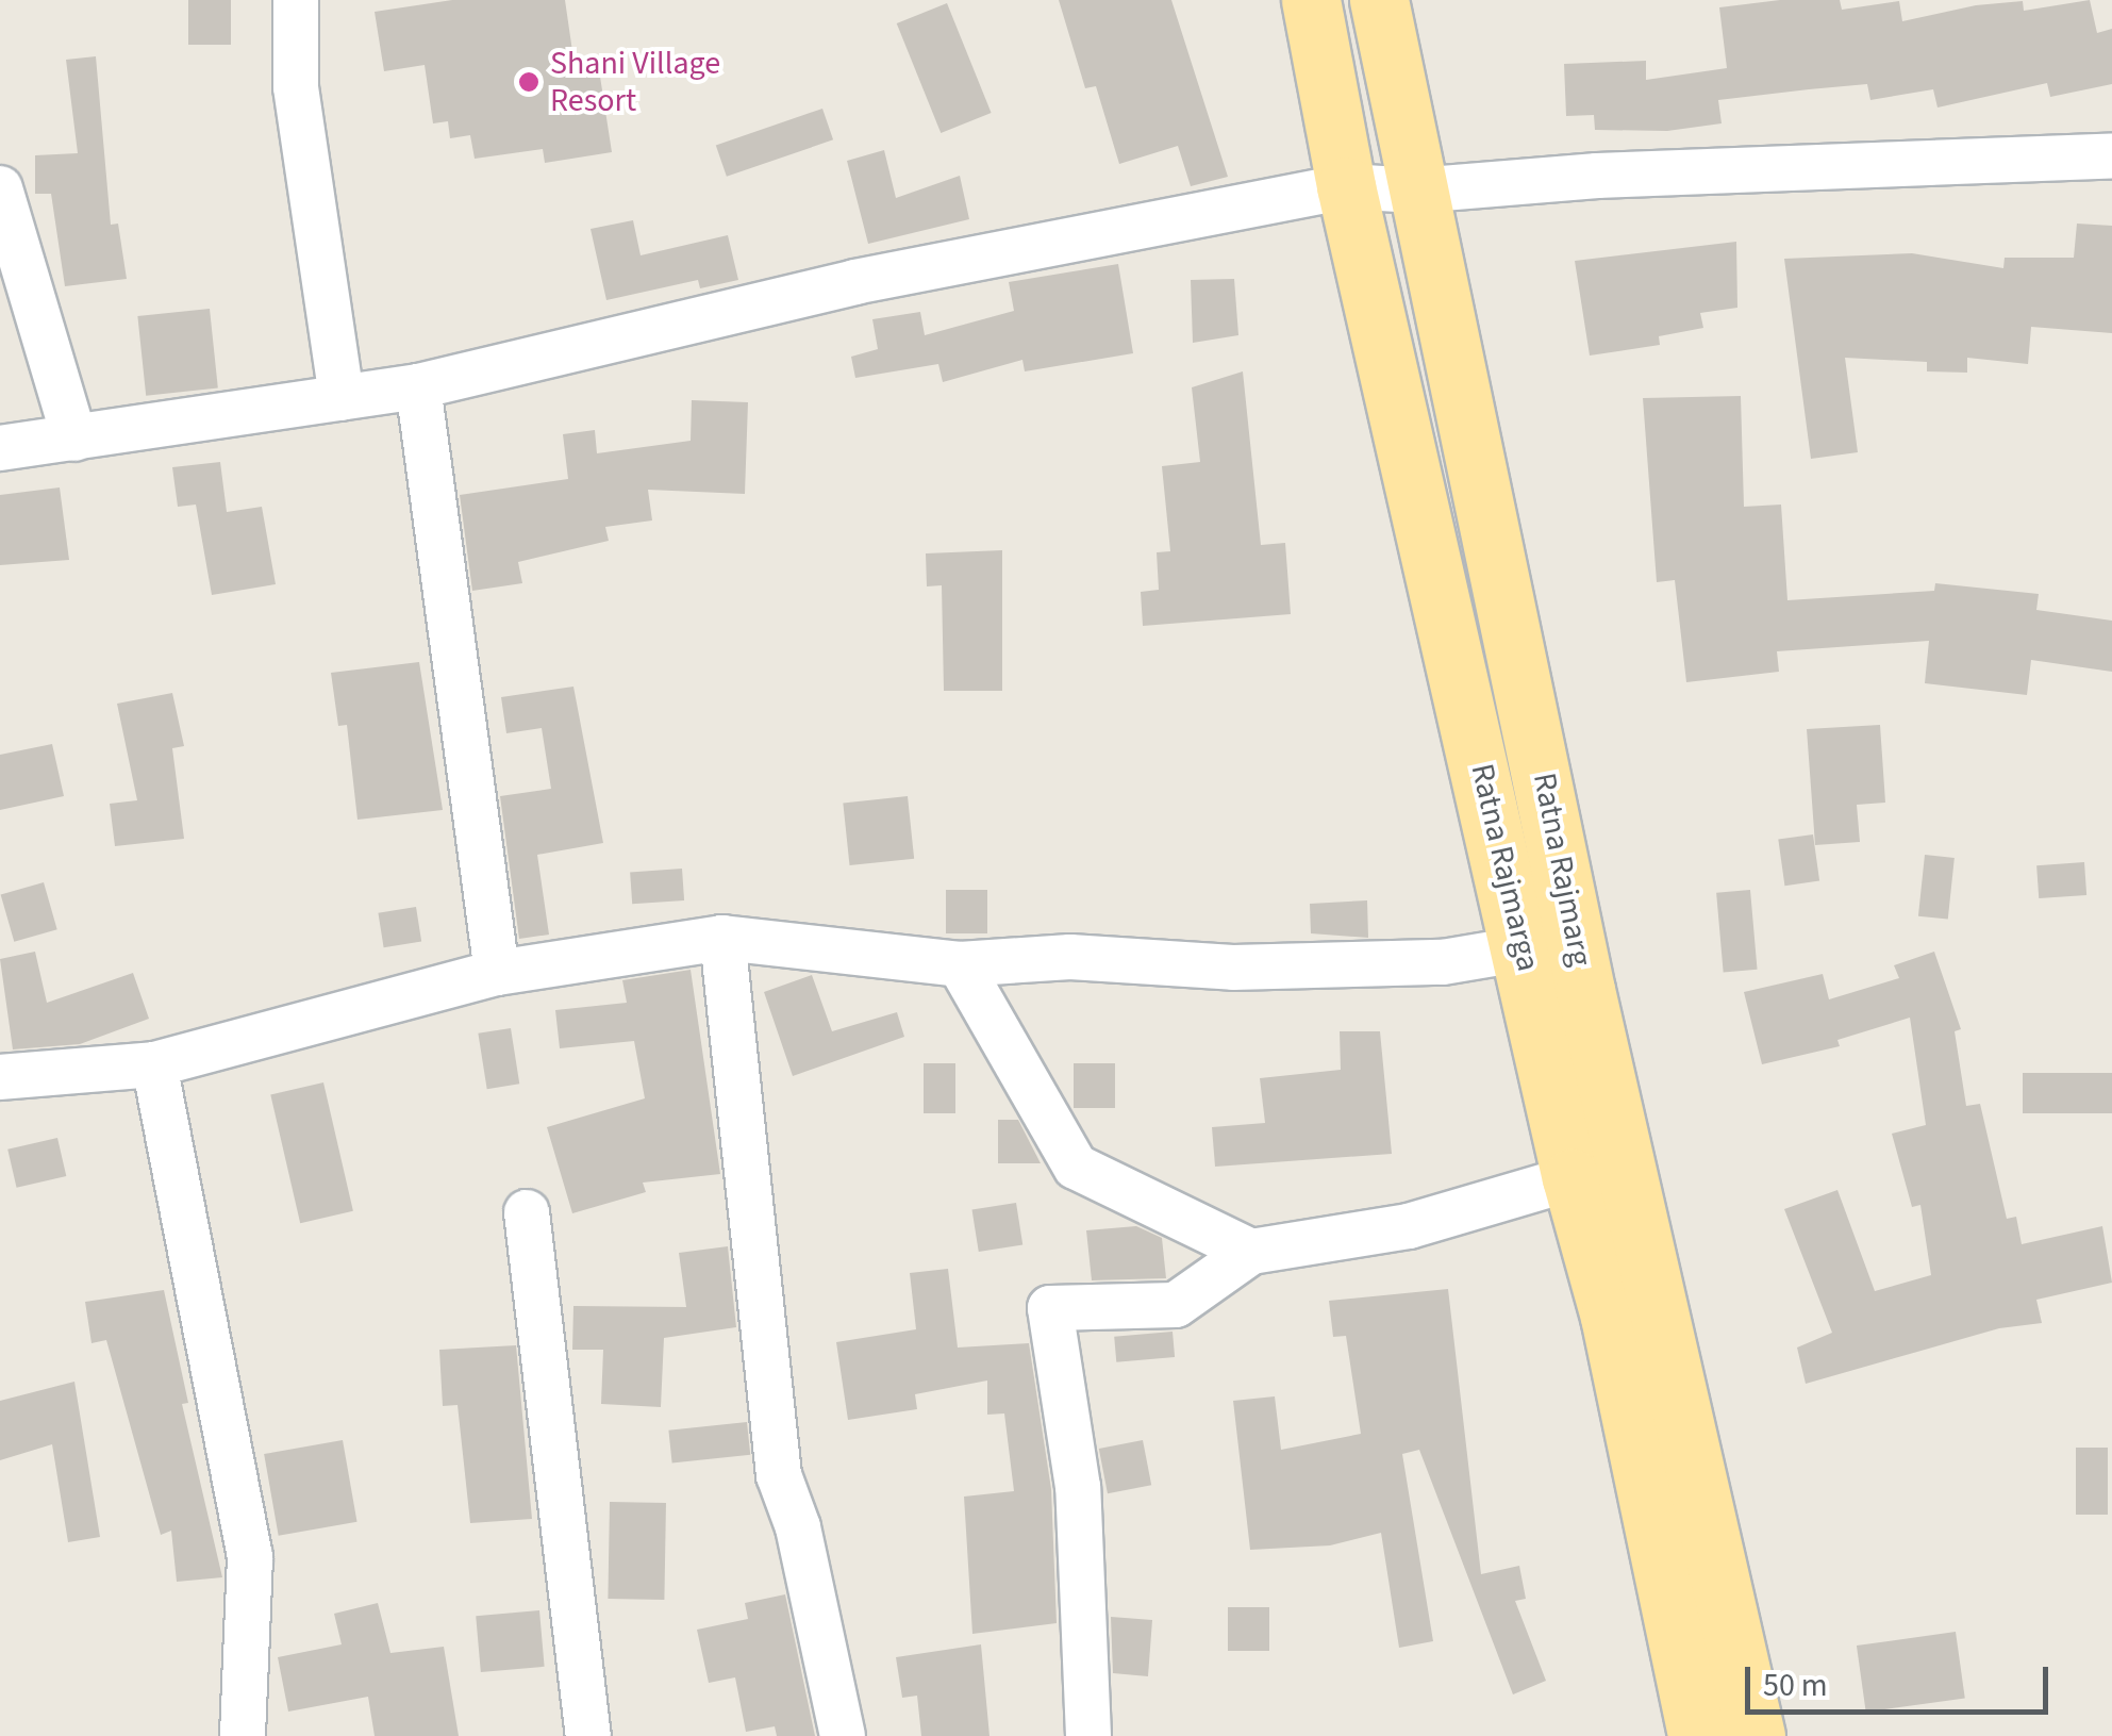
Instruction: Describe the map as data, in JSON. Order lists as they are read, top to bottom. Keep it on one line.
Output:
{"streets":{"main road":["Ratna Rajmarga","Ratna Rajmarg"]},"places":["Shani Village Resort"],"scale_bar":"50 m"}
